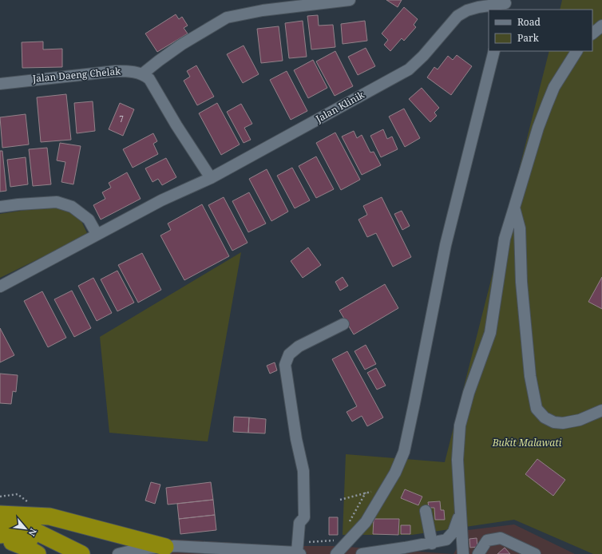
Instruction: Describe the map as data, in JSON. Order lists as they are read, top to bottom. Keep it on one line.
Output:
{"streets":{"street":["Jalan Daeng Chelak","Jalan Klinik"]},"parks":["Bukit Malawati"],"house_numbers":["7"],"legend":["Road","Park"],"north":"bottom right"}
